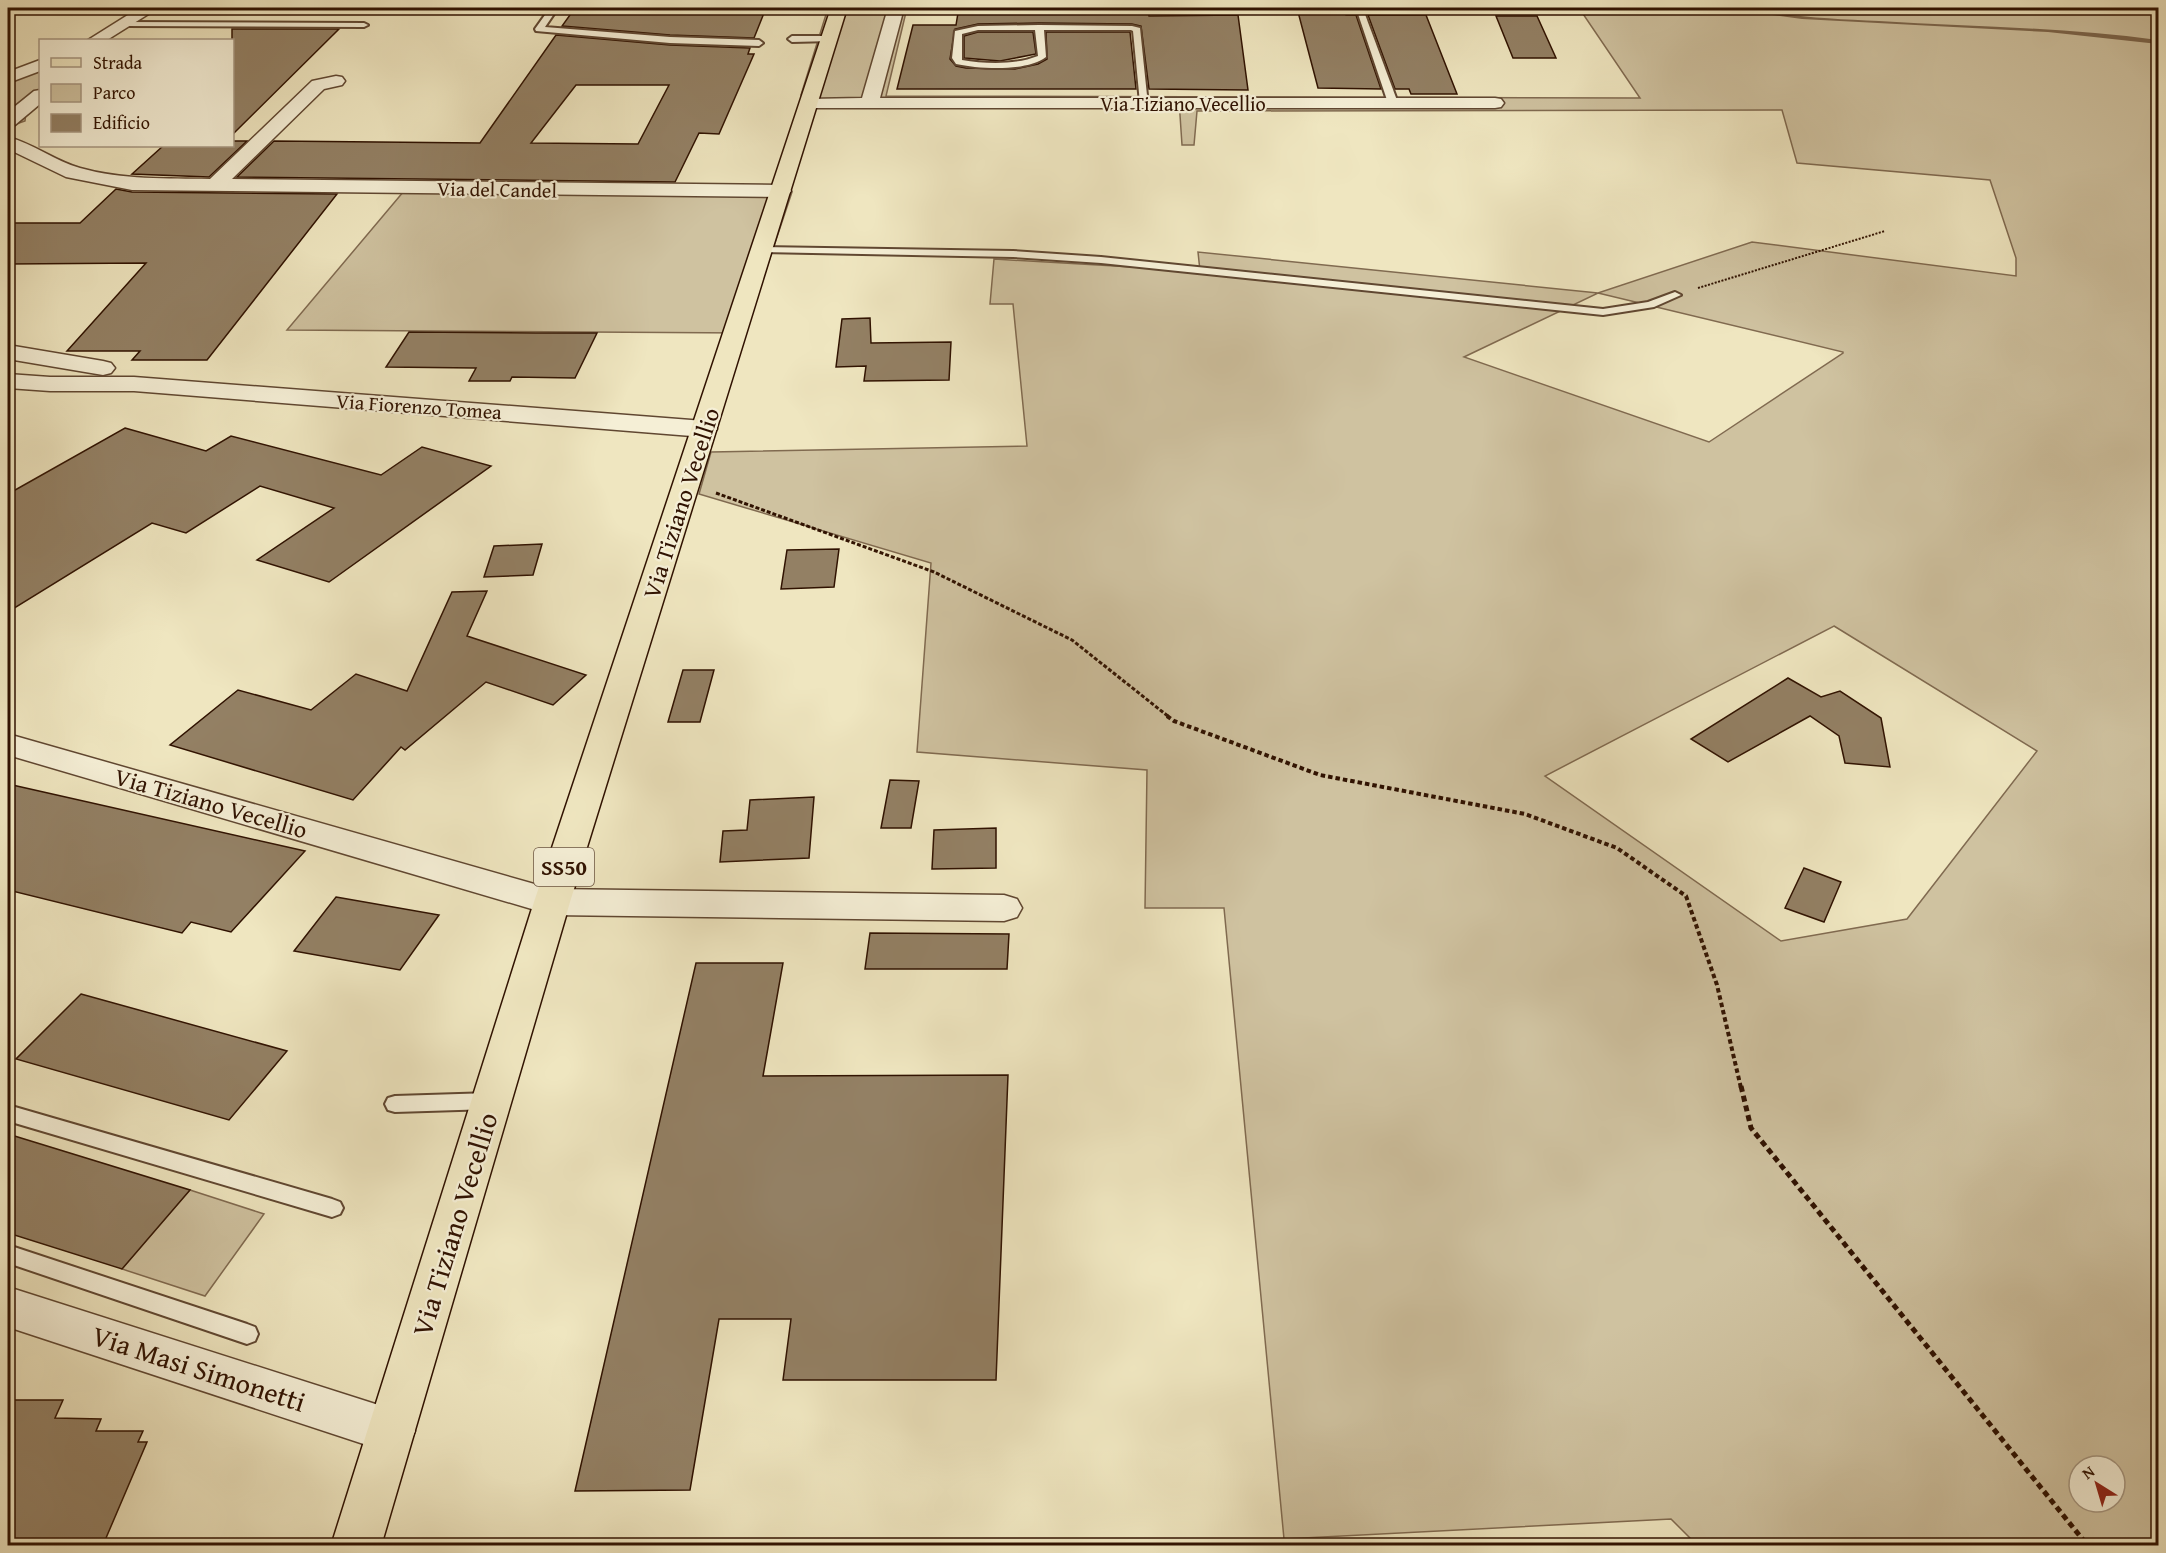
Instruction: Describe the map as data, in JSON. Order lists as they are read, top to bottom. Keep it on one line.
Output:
{"streets":{"main road":["Via Tiziano Vecellio","SS50"],"street":["Via del Candel","Via Fiorenzo Tomea","Via Masi Simonetti"]},"crossings":[["Via Tiziano Vecellio","Via del Candel"],["Via Tiziano Vecellio","Via Fiorenzo Tomea"],["Via Tiziano Vecellio","Via Masi Simonetti"]],"legend":["Strada","Parco","Edificio"],"north":"top left"}
